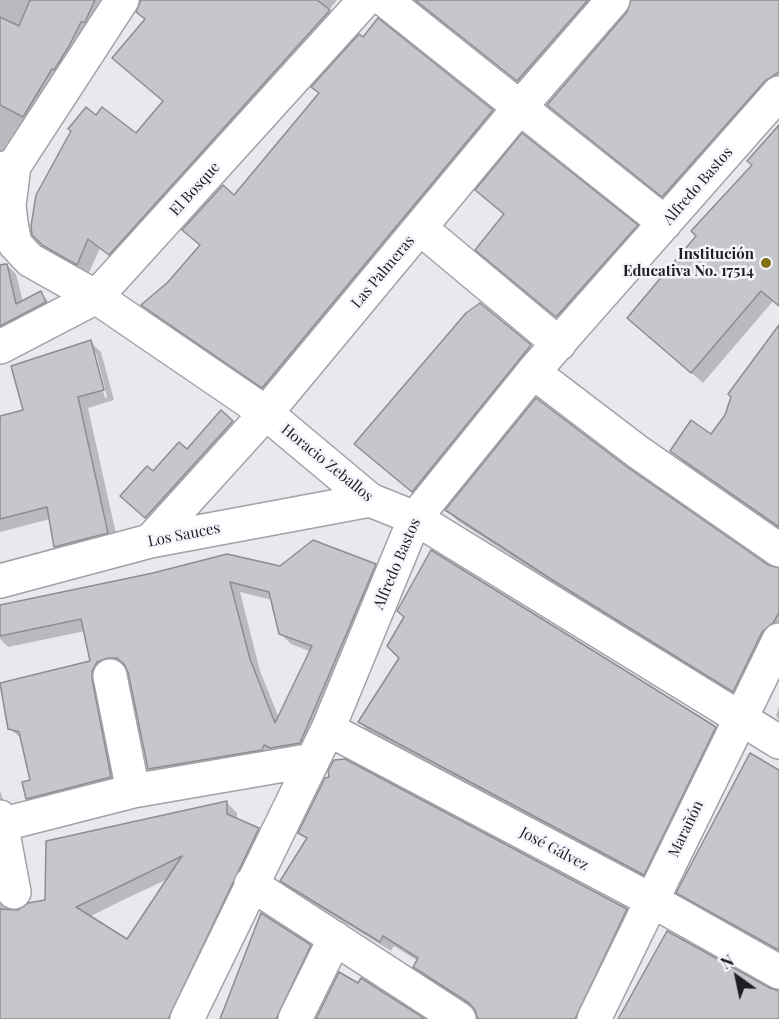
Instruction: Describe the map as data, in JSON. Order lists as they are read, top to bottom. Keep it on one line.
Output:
{"streets":{"street":["Alfredo Bastos","El Bosque","Las Palmeras","Horacio Zeballos","Los Sauces","Marañón","José Gálvez"]},"crossings":[["Alfredo Bastos","Horacio Zeballos"],["Alfredo Bastos","José Gálvez"],["El Bosque","Horacio Zeballos"],["Las Palmeras","Horacio Zeballos"],["Las Palmeras","Los Sauces"],["Horacio Zeballos","Los Sauces"],["Horacio Zeballos","Marañón"],["Marañón","José Gálvez"]],"places":["Institución Educativa No. 17514"],"north":"top left"}
